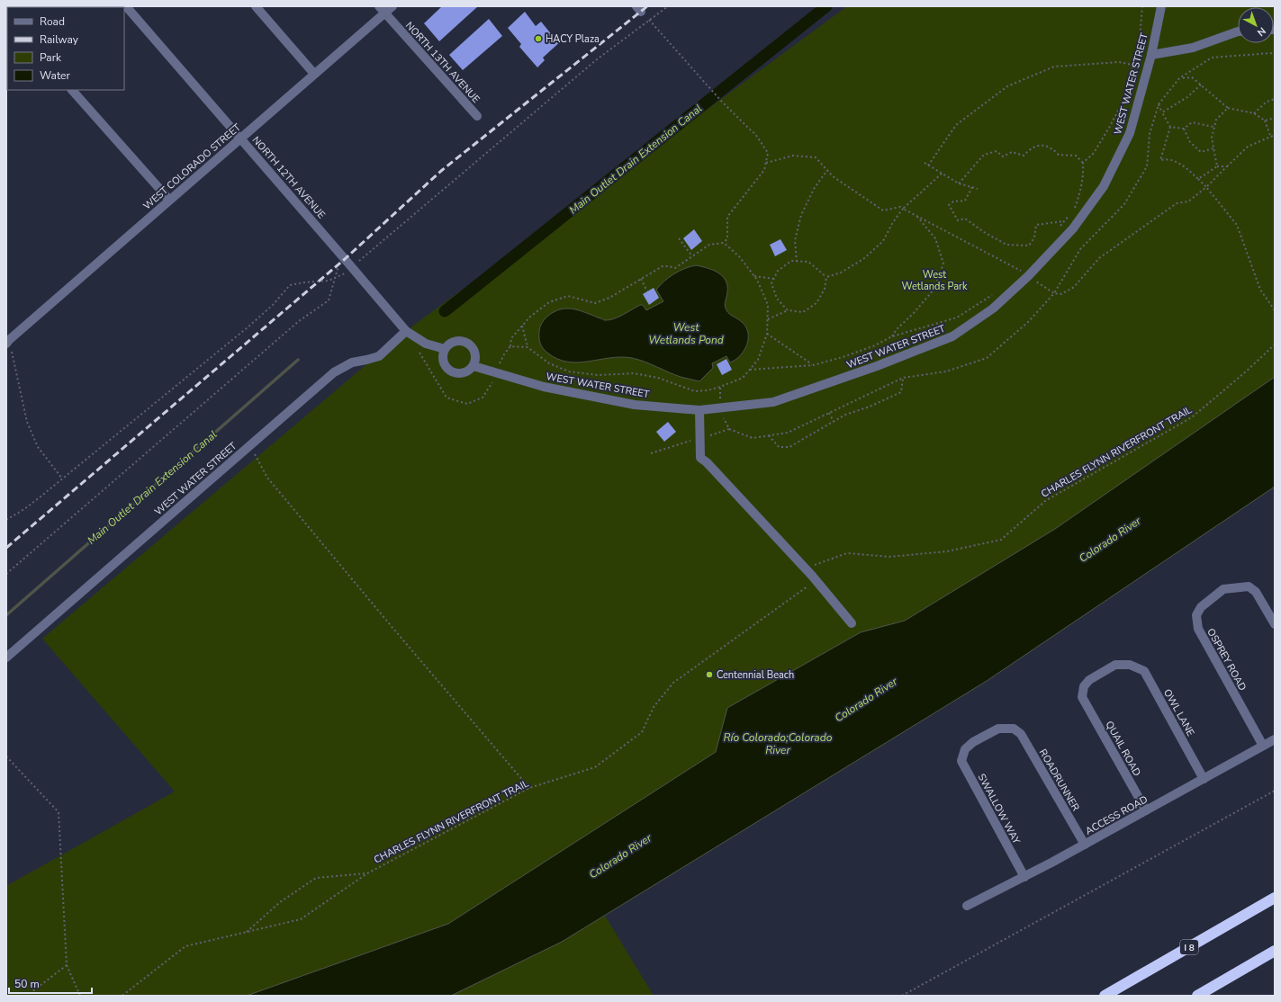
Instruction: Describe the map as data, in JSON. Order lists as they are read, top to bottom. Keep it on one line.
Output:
{"streets":{"highway":["I 8"],"street":["NORTH 13TH AVENUE","WEST WATER STREET","WEST COLORADO STREET","NORTH 12TH AVENUE","OSPREY ROAD","OWL LANE","QUAIL ROAD","ROADRUNNER","SWALLOW WAY","ACCESS ROAD"],"path":["CHARLES FLYNN RIVERFRONT TRAIL"]},"crossings":[["NORTH 13TH AVENUE","WEST COLORADO STREET"],["WEST WATER STREET","NORTH 12TH AVENUE"],["WEST COLORADO STREET","NORTH 12TH AVENUE"],["OSPREY ROAD","ACCESS ROAD"],["OWL LANE","QUAIL ROAD"],["OWL LANE","ACCESS ROAD"],["QUAIL ROAD","ACCESS ROAD"],["ROADRUNNER","SWALLOW WAY"],["ROADRUNNER","ACCESS ROAD"],["SWALLOW WAY","ACCESS ROAD"]],"water":["Main Outlet Drain Extension Canal","West Wetlands Pond","Colorado River","Río Colorado;Colorado River"],"parks":["West Wetlands Park"],"places":["HACY Plaza","Centennial Beach"],"legend":["Road","Railway","Park","Water"],"scale_bar":"50 m","north":"bottom right"}
